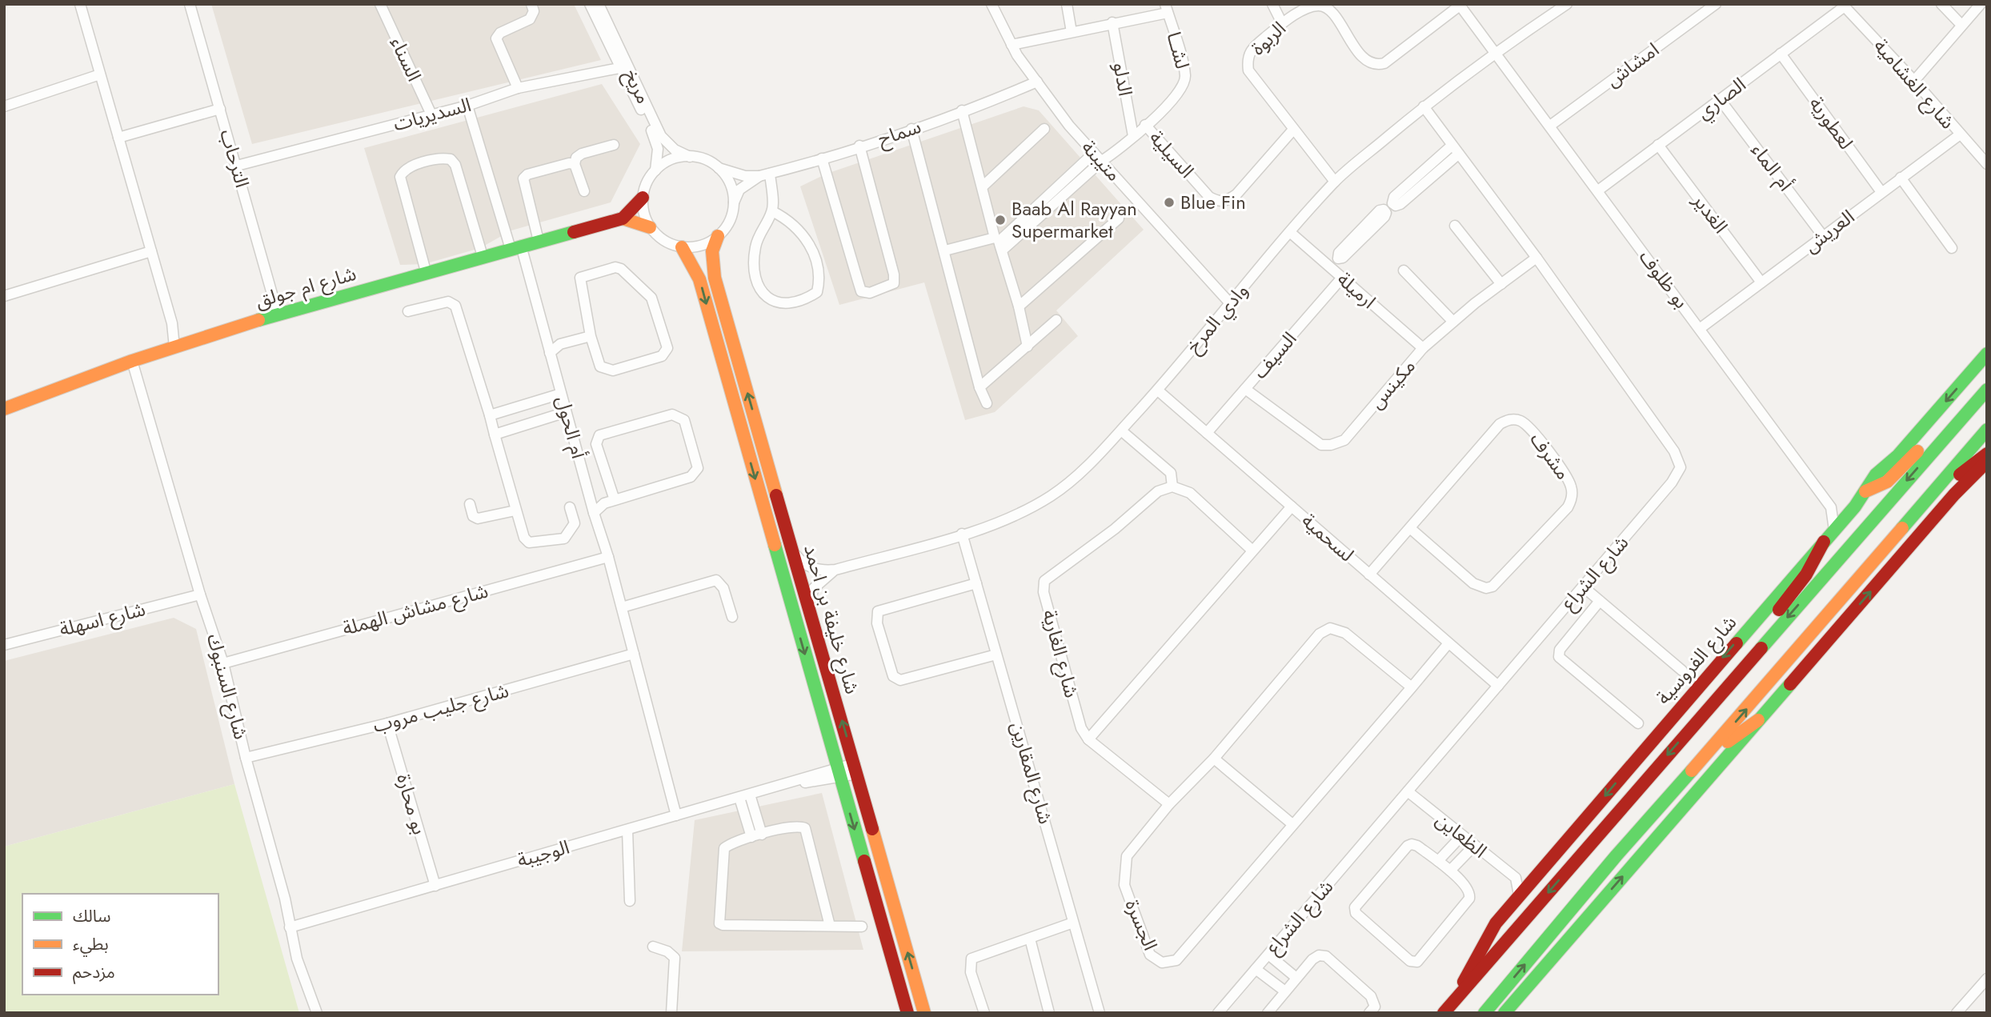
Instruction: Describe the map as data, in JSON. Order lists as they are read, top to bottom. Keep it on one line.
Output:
{"streets":{"main road":["شارع ام جولق","شارع خليفة بن احمد","شارع الفروسية"],"street":["الربوة","لشــا","السناء","امشاش","الدلو","شارع الغشامية","مريخ","الصاري","السديريات","لعطورية","سماح","السيلية","الترحاب","متيبنة","أم الماء","الغدير","العريش","بو ظلوف","ارميلة","وادي المرخ","السيف","مكينس","أم الحول","مشرف","لسحمية","شارع الشراع","شارع مشاش الهملة","شارع اسهلة","شارع الغارية","شارع السنبوك","شارع جليب مروب","شارع المقارين","بو محارة","الظعاين","الوجيبة","الجسرة"]},"crossings":[["الربوة","السيلية"],["الربوة","بو ظلوف"],["الربوة","وادي المرخ"],["لشــا","الدلو"],["لشــا","السيلية"],["لشــا","متيبنة"],["السناء","السديريات"],["امشاش","بو ظلوف"],["شارع الغشامية","الصاري"],["شارع الغشامية","العريش"],["مريخ","السديريات"],["مريخ","سماح"],["مريخ","شارع خليفة بن احمد"],["الصاري","لعطورية"],["الصاري","أم الماء"],["الصاري","الغدير"],["الصاري","بو ظلوف"],["السديريات","الترحاب"],["السديريات","أم الحول"],["لعطورية","العريش"],["سماح","متيبنة"],["سماح","شارع خليفة بن احمد"],["الترحاب","شارع ام جولق"],["متيبنة","وادي المرخ"],["أم الماء","العريش"],["الغدير","العريش"],["العريش","بو ظلوف"],["بو ظلوف","وادي المرخ"],["بو ظلوف","شارع الفروسية"],["شارع ام جولق","أم الحول"],["شارع ام جولق","شارع السنبوك"],["ارميلة","وادي المرخ"],["ارميلة","السيف"],["ارميلة","مكينس"],["وادي المرخ","لسحمية"],["وادي المرخ","شارع الشراع"],["وادي المرخ","شارع خليفة بن احمد"],["وادي المرخ","شارع المقارين"],["السيف","مكينس"],["السيف","لسحمية"],["مكينس","شارع الشراع"],["أم الحول","شارع مشاش الهملة"],["أم الحول","شارع جليب مروب"],["أم الحول","الوجيبة"],["مشرف","لسحمية"],["لسحمية","شارع الشراع"],["لسحمية","الجسرة"],["شارع الشراع","الظعاين"],["شارع مشاش الهملة","شارع السنبوك"],["شارع اسهلة","شارع السنبوك"],["شارع خليفة بن احمد","الوجيبة"],["شارع السنبوك","شارع جليب مروب"],["شارع السنبوك","الوجيبة"],["شارع جليب مروب","بو محارة"],["بو محارة","الوجيبة"]],"places":["Blue Fin","Baab Al Rayyan Supermarket"],"legend":["سالك","بطيء","مزدحم"]}
